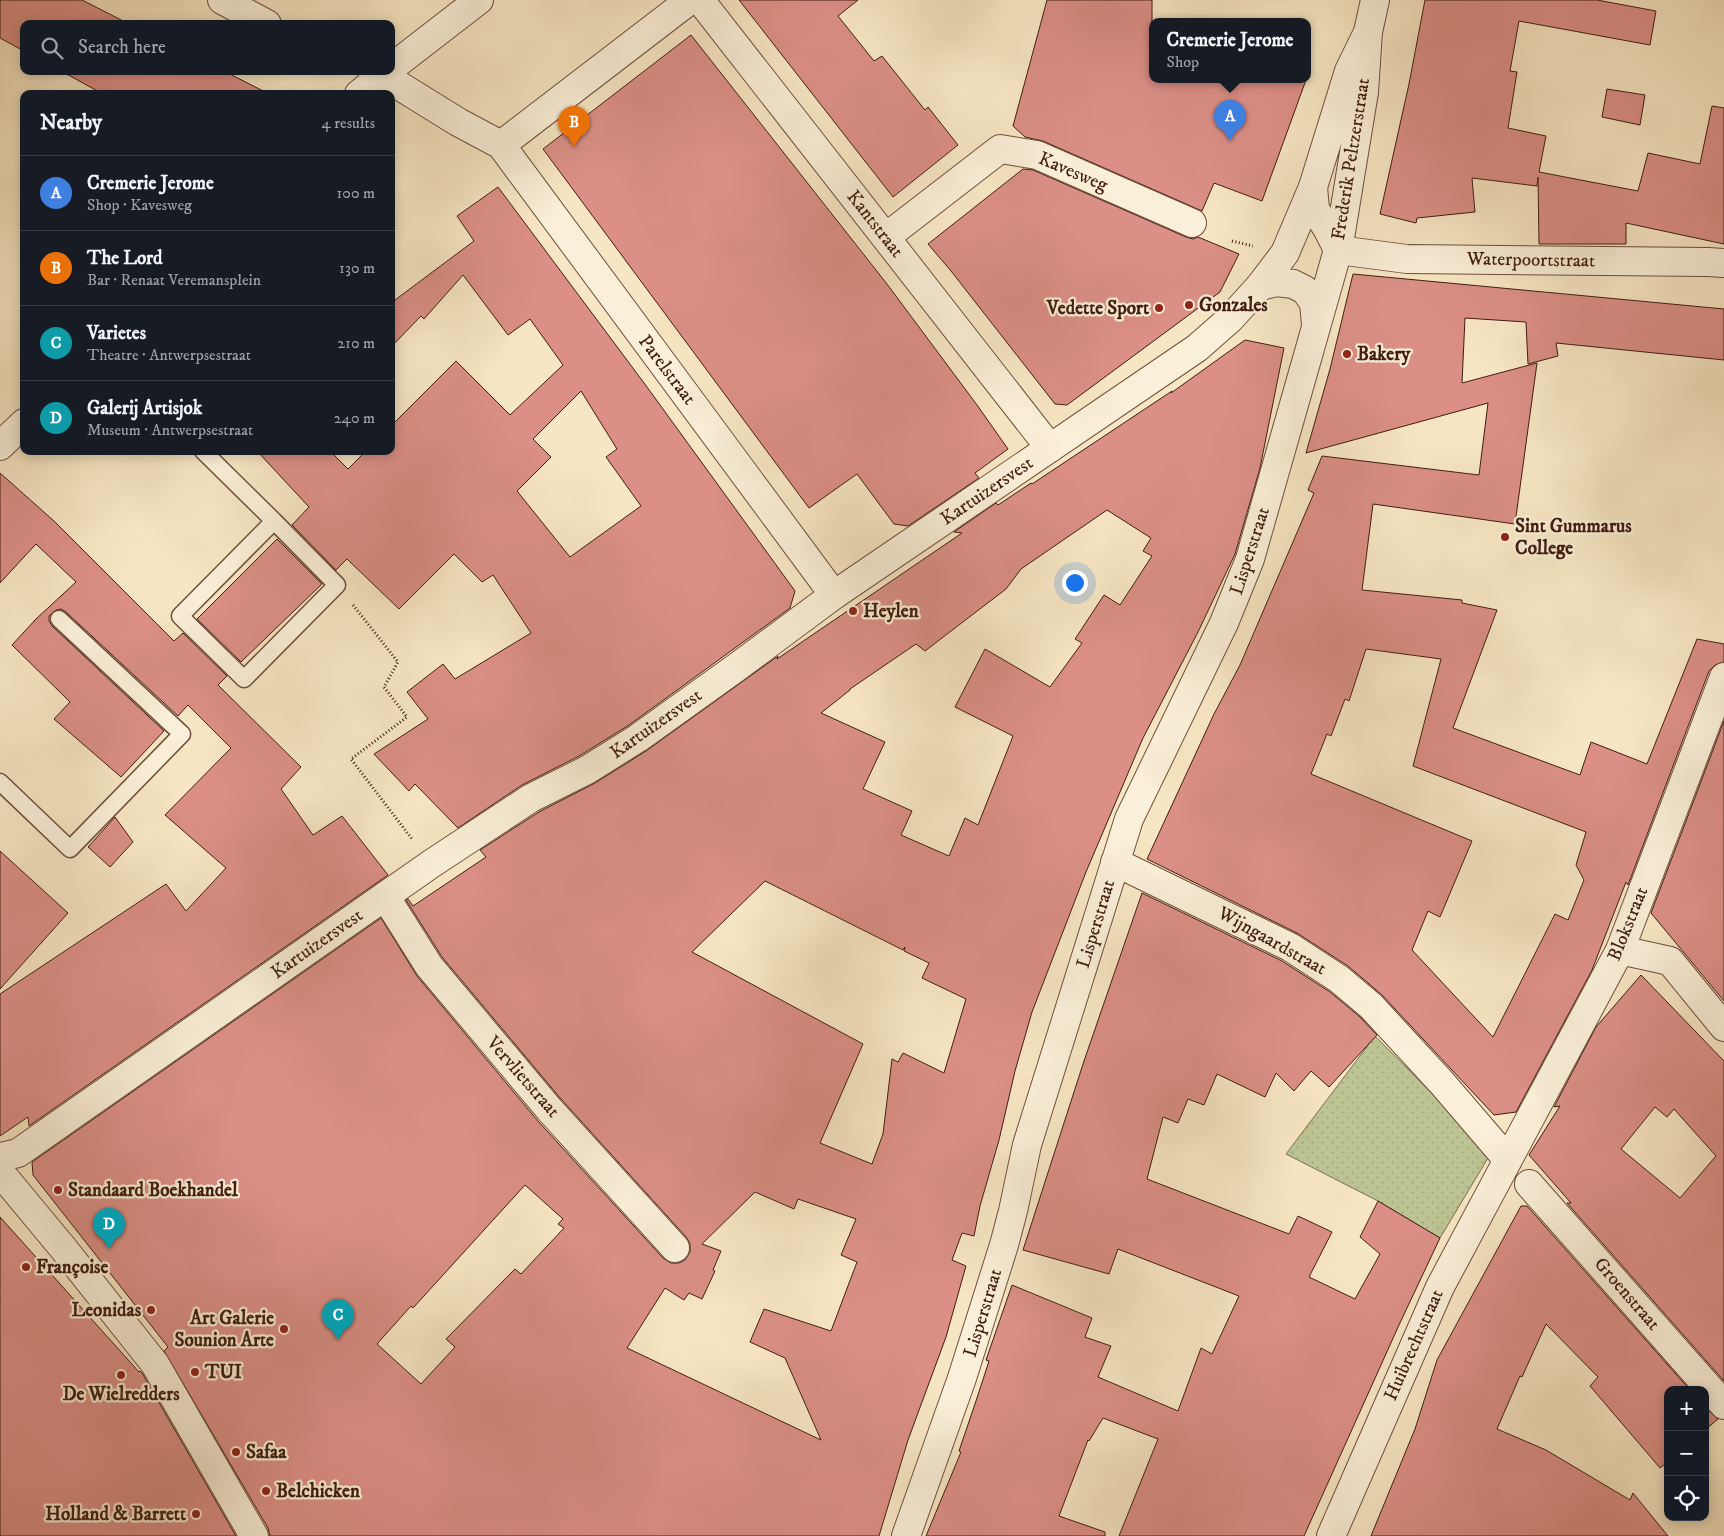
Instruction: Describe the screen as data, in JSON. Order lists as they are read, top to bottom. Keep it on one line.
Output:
{"streets":{"street":["Frederik Peltzerstraat","Kavesweg","Kantstraat","Waterpoortstraat","Parelstraat","Kartuizersvest","Lisperstraat","Blokstraat","Wijngaardstraat","Vervlietstraat","Groenstraat","Huibrechtstraat"]},"crossings":[["Frederik Peltzerstraat","Waterpoortstraat"],["Frederik Peltzerstraat","Kartuizersvest"],["Frederik Peltzerstraat","Lisperstraat"],["Kavesweg","Kantstraat"],["Kantstraat","Kartuizersvest"],["Waterpoortstraat","Lisperstraat"],["Parelstraat","Kartuizersvest"],["Kartuizersvest","Lisperstraat"],["Kartuizersvest","Vervlietstraat"],["Lisperstraat","Wijngaardstraat"],["Blokstraat","Wijngaardstraat"],["Blokstraat","Huibrechtstraat"],["Wijngaardstraat","Huibrechtstraat"]],"places":["Gonzales","Vedette Sport","Bakery","Sint Gummarus College","Heylen","Standaard Boekhandel","Françoise","Leonidas","Art Galerie Sounion Arte","TUI","De Wielredders","Safaa","Belchicken","Holland & Barrett"],"page":{"popup":["Cremerie Jerome","Shop"],"search":"Search here","heading":["Nearby","4 results"],"pins":["A","B","D","C"],"list":[{"mark":"A","name":"Cremerie Jerome","note":"Shop · Kavesweg","value":"100 m"},{"mark":"B","name":"The Lord","note":"Bar · Renaat Veremansplein","value":"130 m"},{"mark":"C","name":"Varietes","note":"Theatre · Antwerpsestraat","value":"210 m"},{"mark":"D","name":"Galerij Artisjok","note":"Museum · Antwerpsestraat","value":"240 m"}],"map_buttons":["+","−"]}}
